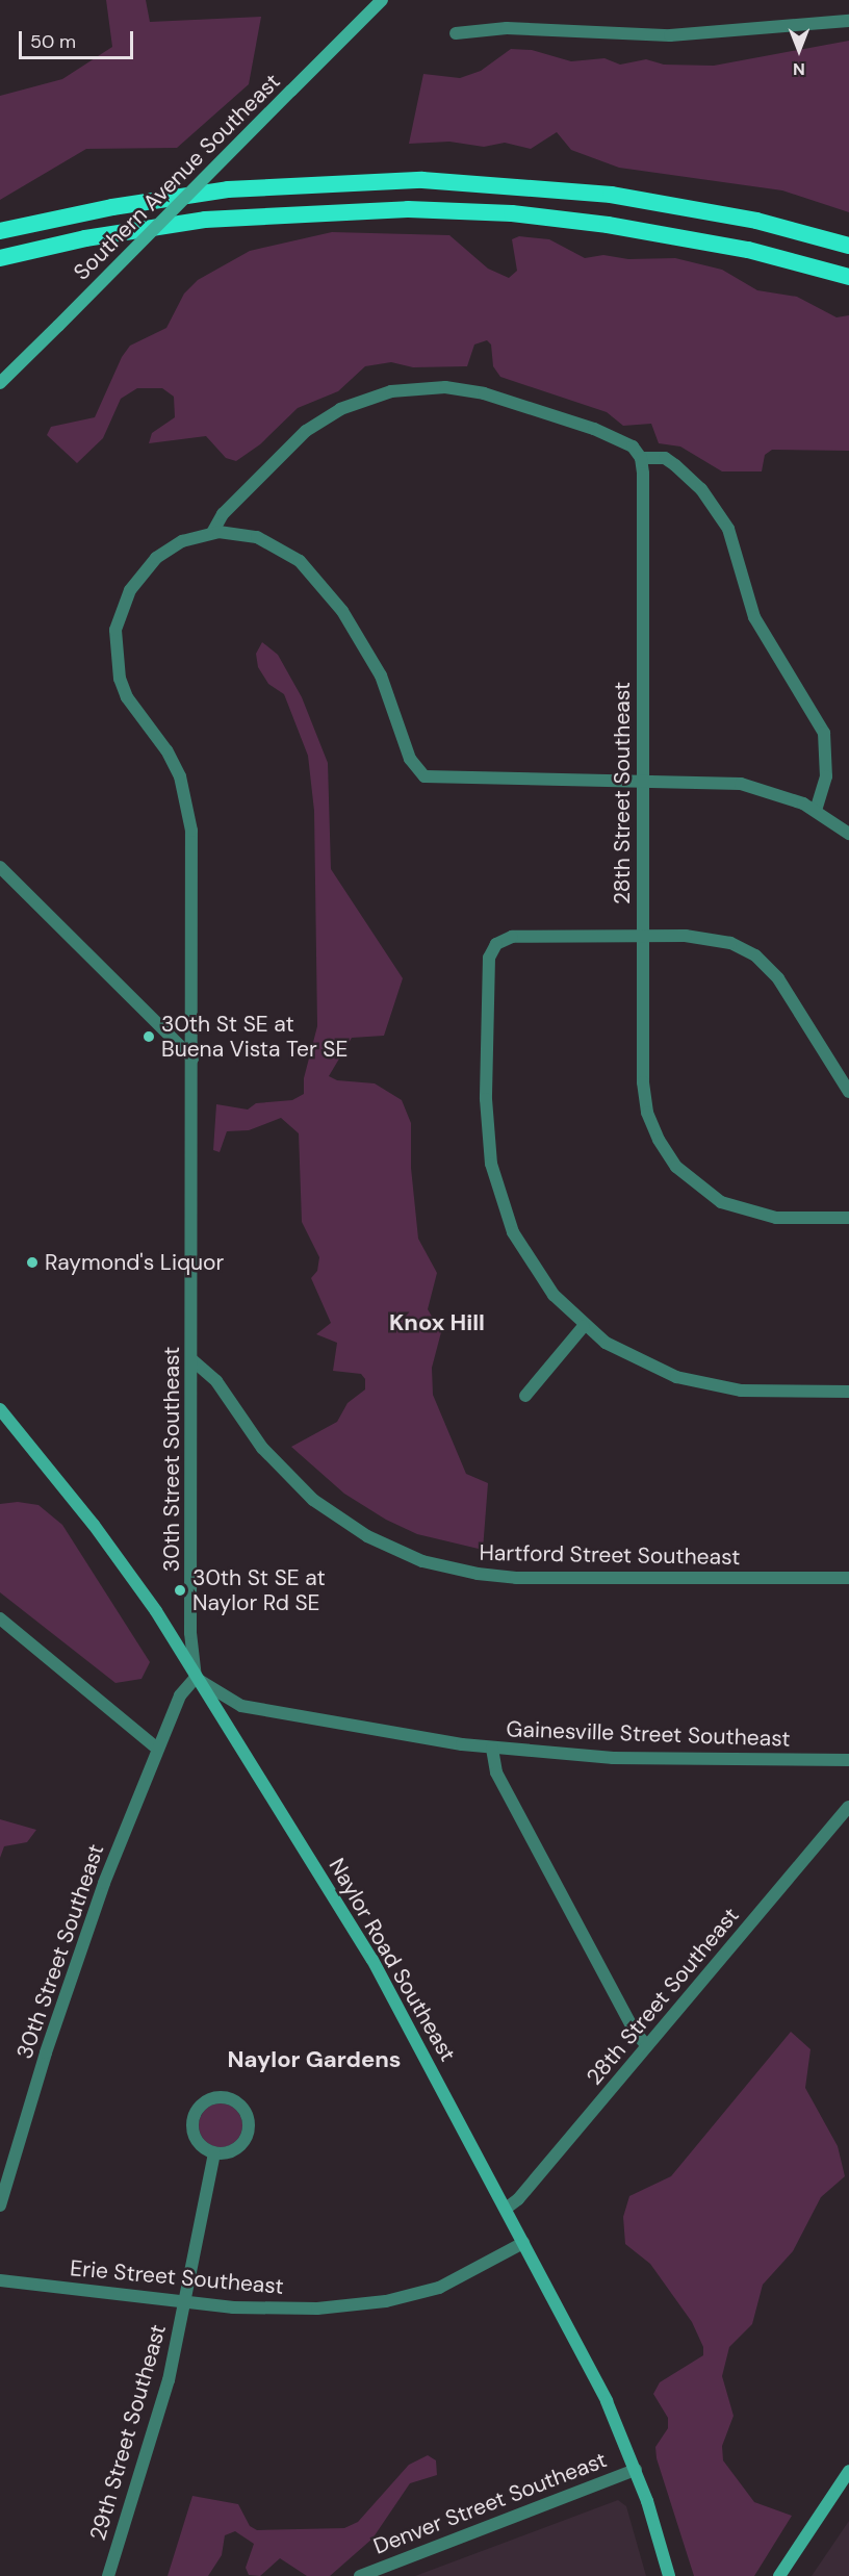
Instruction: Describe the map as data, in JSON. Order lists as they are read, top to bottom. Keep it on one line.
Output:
{"streets":{"main road":["Southern Avenue Southeast","Naylor Road Southeast"],"street":["28th Street Southeast","30th Street Southeast","Hartford Street Southeast","Gainesville Street Southeast","Erie Street Southeast","29th Street Southeast","Denver Street Southeast"]},"crossings":[["28th Street Southeast","30th Street Southeast"],["28th Street Southeast","Naylor Road Southeast"],["30th Street Southeast","Hartford Street Southeast"],["30th Street Southeast","Gainesville Street Southeast"],["30th Street Southeast","Naylor Road Southeast"],["Gainesville Street Southeast","Naylor Road Southeast"],["Naylor Road Southeast","Erie Street Southeast"],["Naylor Road Southeast","Denver Street Southeast"],["Erie Street Southeast","29th Street Southeast"]],"districts":["Knox Hill","Naylor Gardens"],"places":["30th St SE at Buena Vista Ter SE","Raymond's Liquor","30th St SE at Naylor Rd SE"],"scale_bar":"50 m","north":"bottom"}
